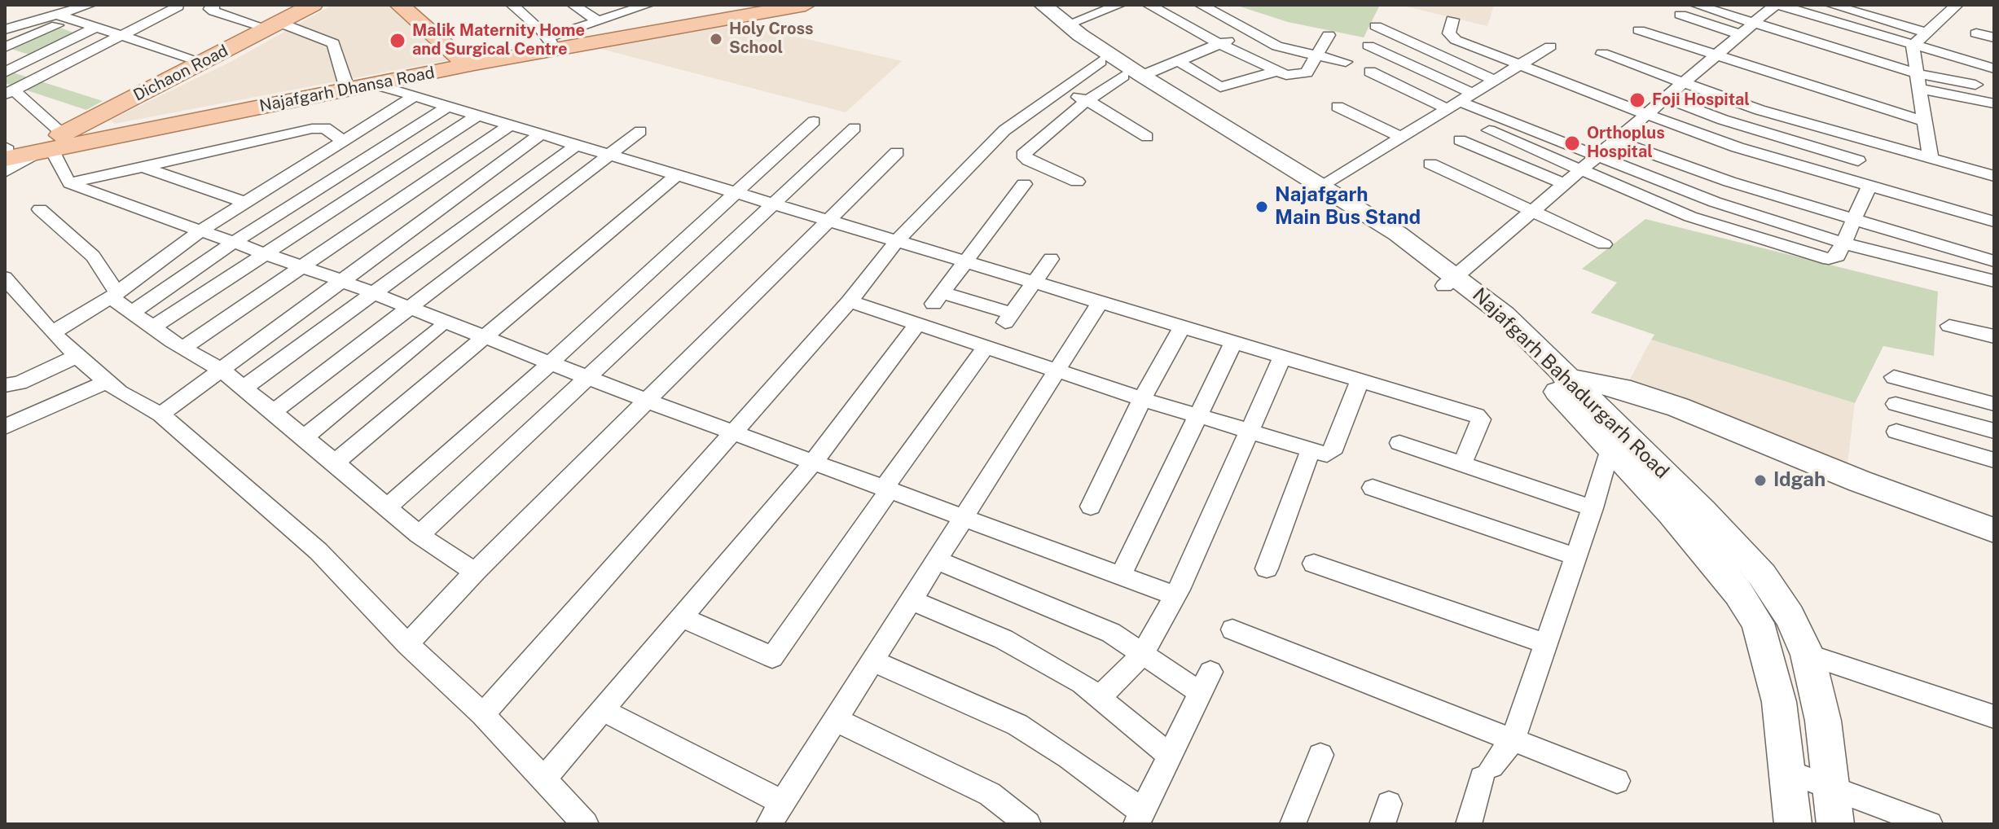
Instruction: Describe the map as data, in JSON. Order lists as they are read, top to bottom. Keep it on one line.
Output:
{"streets":{"main road":["Dichaon Road","Najafgarh Dhansa Road","Najafgarh Bahadurgarh Road"]},"crossings":[["Dichaon Road","Najafgarh Dhansa Road"]],"places":["Holy Cross School","Malik Maternity Home and Surgical Centre","Foji Hospital","Orthoplus Hospital","Najafgarh Main Bus Stand","Idgah"]}
